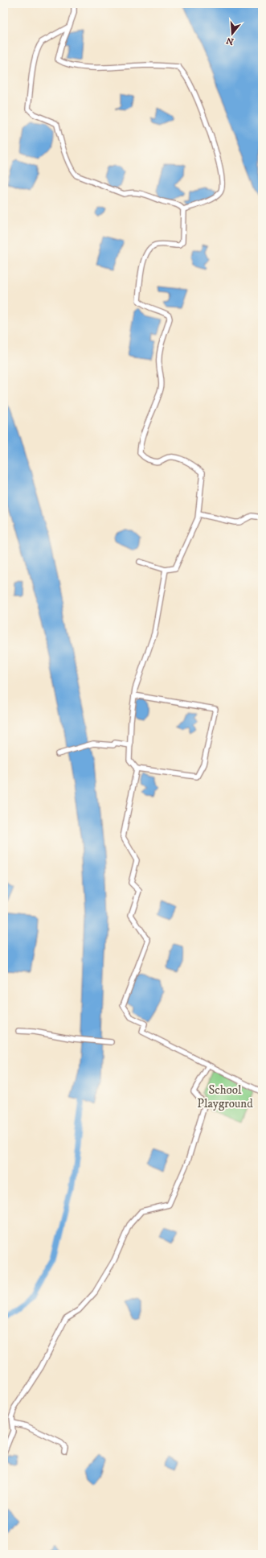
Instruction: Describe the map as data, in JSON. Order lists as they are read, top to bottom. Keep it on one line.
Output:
{"parks":["School Playground"],"north":"bottom"}
